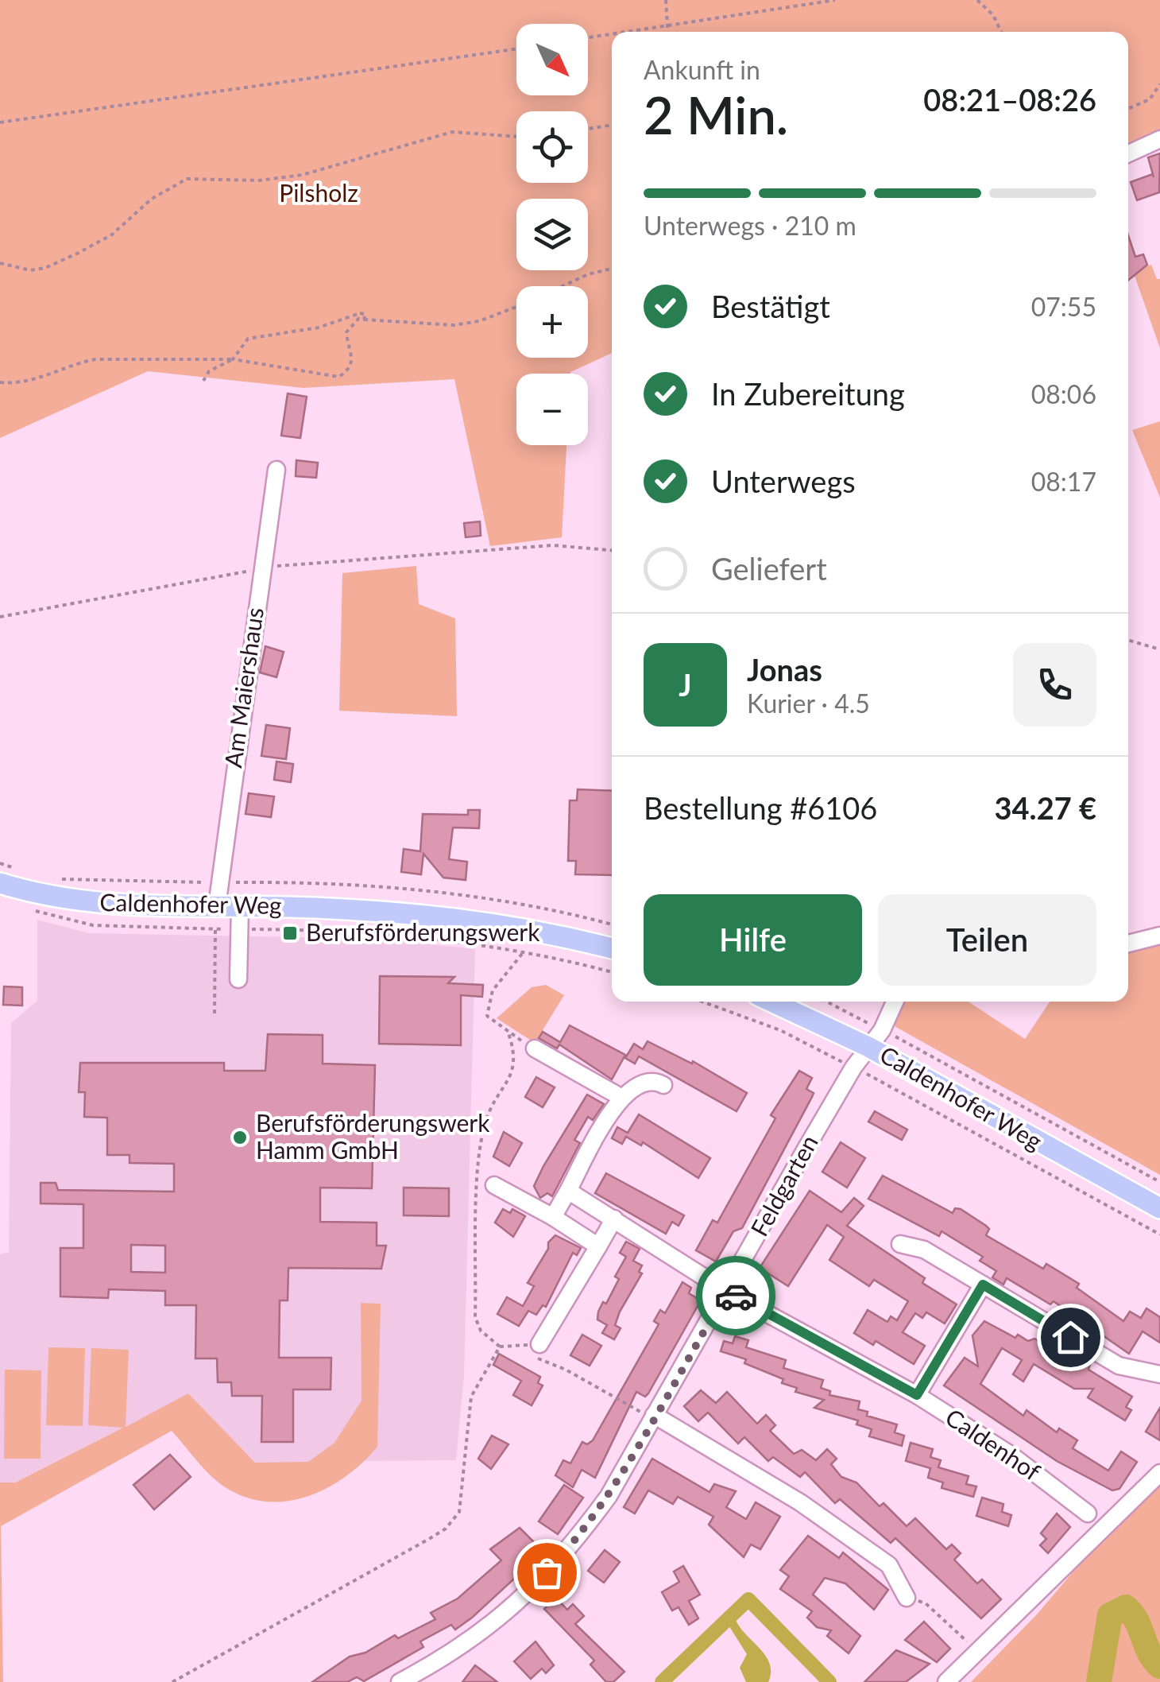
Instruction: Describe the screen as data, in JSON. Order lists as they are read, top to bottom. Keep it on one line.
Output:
{"streets":{"main road":["Caldenhofer Weg"],"street":["Am Maiershaus","Feldgarten","Caldenhof"]},"crossings":[["Am Maiershaus","Caldenhofer Weg"],["Caldenhofer Weg","Feldgarten"],["Feldgarten","Caldenhof"]],"parks":["Pilsholz"],"places":{"transit":["Berufsförderungswerk"],"other":["Berufsförderungswerk Hamm GmbH"]},"north":"bottom right","page":{"map_buttons":["+","−"],"heading":["2 Min.","Ankunft in","08:21–08:26"],"panel":["Jonas","Kurier · 4.5","Bestellung #6106","34.27 €"],"bar":"Unterwegs · 210 m","list":[["Bestätigt","07:55"],["In Zubereitung","08:06"],["Unterwegs","08:17"],"Geliefert"],"round":"J","buttons":["Hilfe","Teilen"]}}
